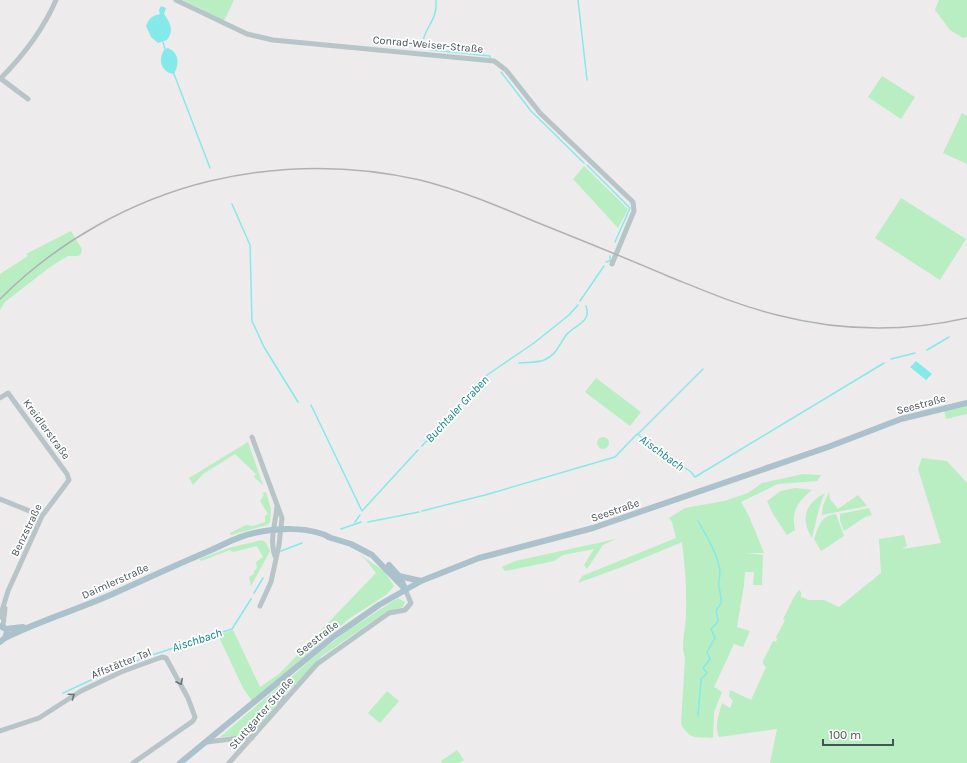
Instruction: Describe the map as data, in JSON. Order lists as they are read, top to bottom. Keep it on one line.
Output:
{"streets":{"main road":["Seestraße","Daimlerstraße"],"street":["Conrad-Weiser-Straße","Kreidlerstraße","Benzstraße","Affstätter Tal","Stuttgarter Straße"]},"crossings":[["Seestraße","Daimlerstraße"],["Seestraße","Stuttgarter Straße"],["Kreidlerstraße","Benzstraße"],["Benzstraße","Daimlerstraße"],["Daimlerstraße","Stuttgarter Straße"]],"water":["Buchtaler Graben","Aischbach"],"scale_bar":"100 m"}
